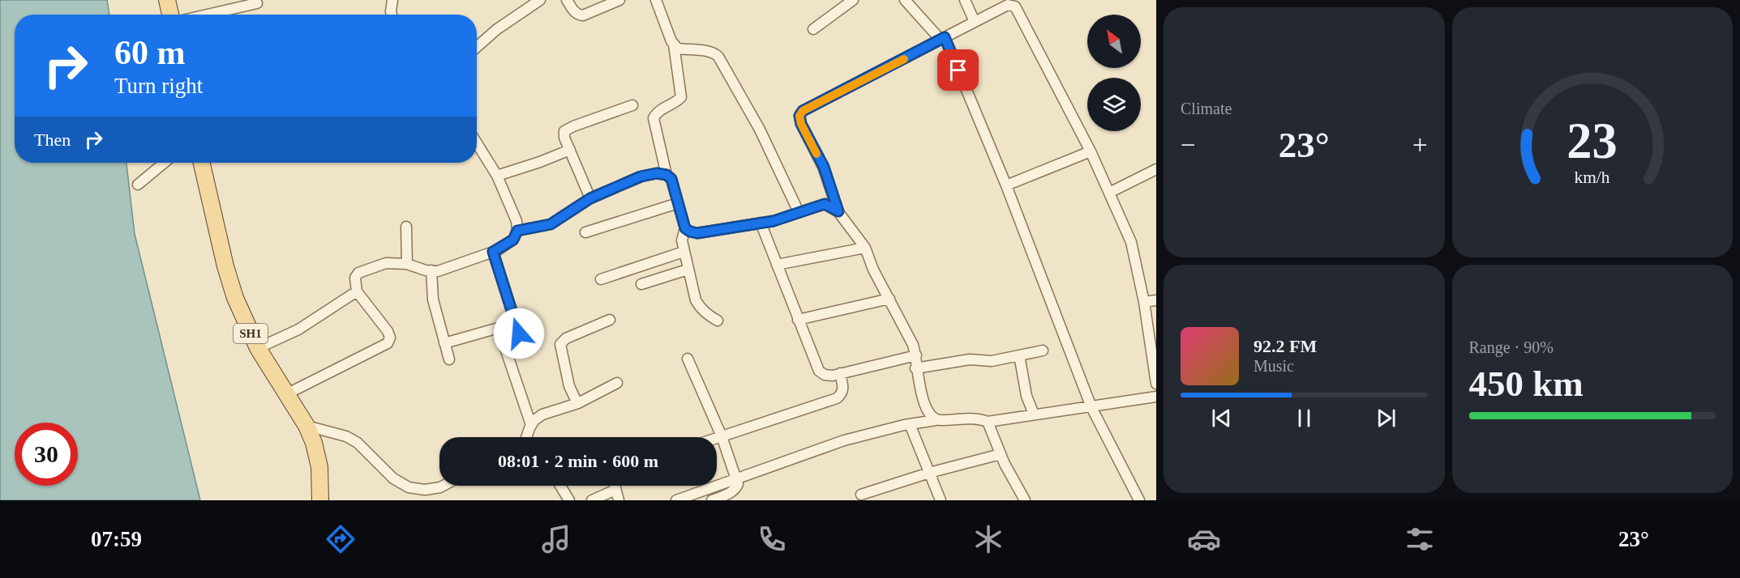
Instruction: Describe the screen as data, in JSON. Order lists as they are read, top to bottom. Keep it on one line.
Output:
{"streets":{"main road":["SH1"]},"north":"top left","page":{"tile":["Climate",["Range · 90%","450 km"]],"turn":["60 m","Turn right"],"then":"Then","heat":["−","23°","+"],"song":["92.2 FM","Music"],"limit":"30","trip":"08:01 · 2 min · 600 m","tabs":["07:59","23°"],"gauge":["23","km/h"]}}
